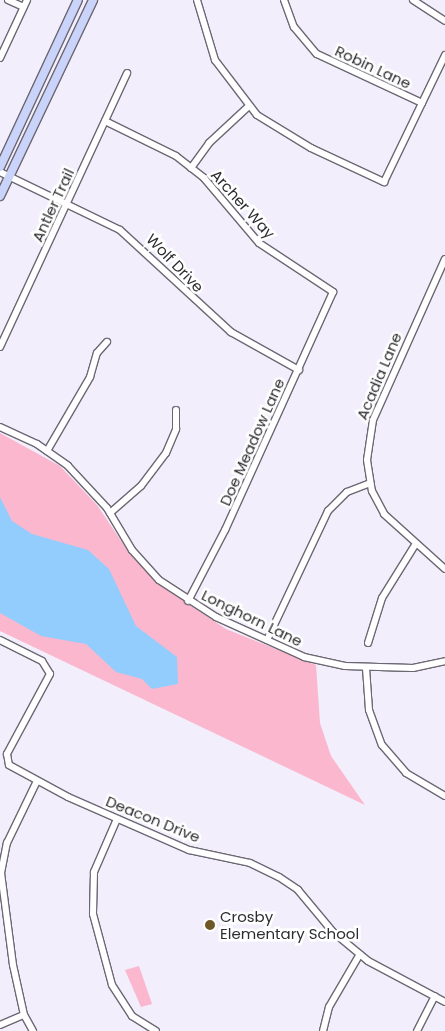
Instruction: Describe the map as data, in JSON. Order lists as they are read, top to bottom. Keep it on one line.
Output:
{"streets":{"street":["Robin Lane","Archer Way","Antler Trail","Wolf Drive","Acadia Lane","Doe Meadow Lane","Longhorn Lane","Deacon Drive"]},"crossings":[["Archer Way","Antler Trail"],["Archer Way","Doe Meadow Lane"],["Antler Trail","Wolf Drive"],["Wolf Drive","Doe Meadow Lane"],["Doe Meadow Lane","Longhorn Lane"]],"places":["Crosby Elementary School"]}
